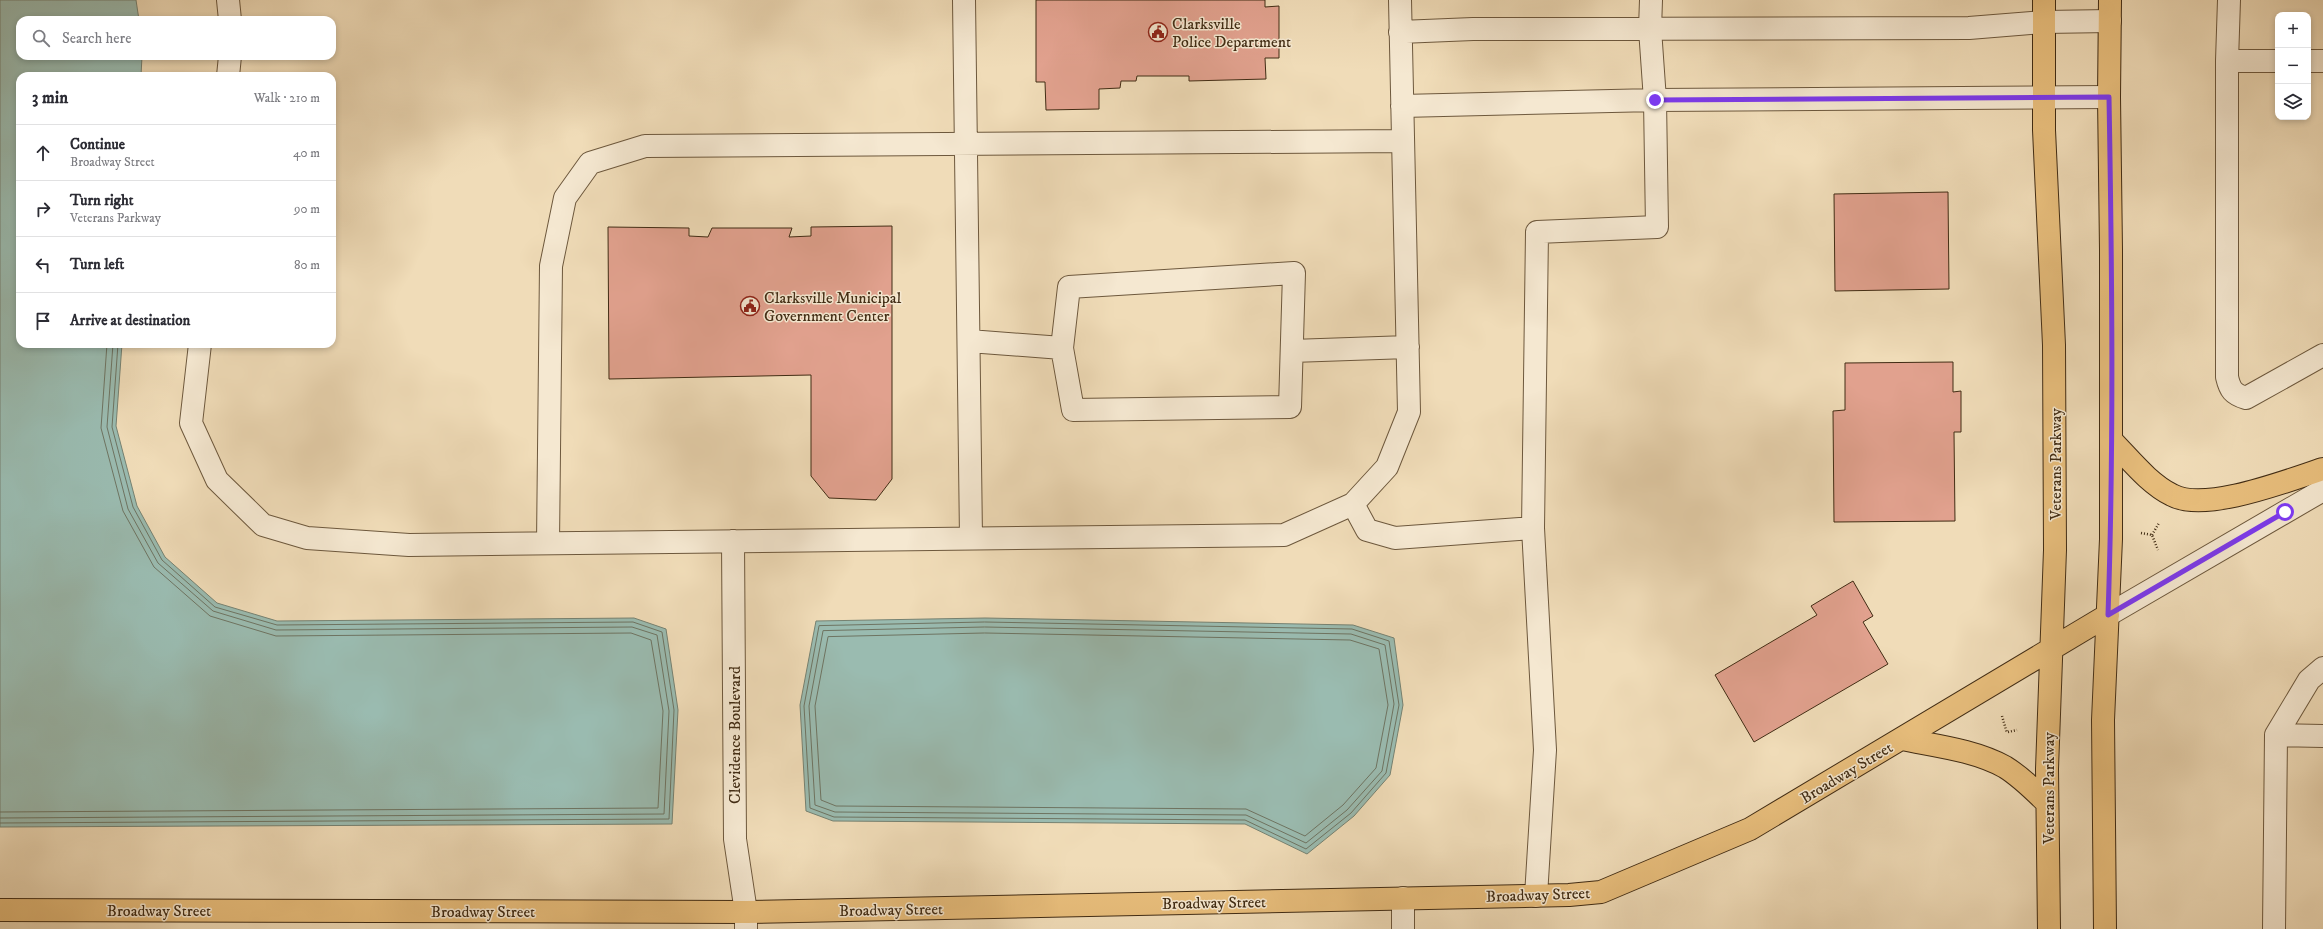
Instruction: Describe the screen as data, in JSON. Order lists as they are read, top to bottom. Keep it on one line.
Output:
{"streets":{"main road":["Veterans Parkway","Broadway Street"],"street":["Clevidence Boulevard"]},"crossings":[["Veterans Parkway","Broadway Street"],["Clevidence Boulevard","Broadway Street"]],"places":{"public building":["Clarksville Police Department","Clarksville Municipal Government Center"]},"page":{"map_buttons":["+","−"],"search":"Search here","heading":["3 min","Walk · 210 m"],"list":[["Continue","Broadway Street","40 m"],["Turn right","Veterans Parkway","90 m"],["Turn left","80 m"],"Arrive at destination"]}}
